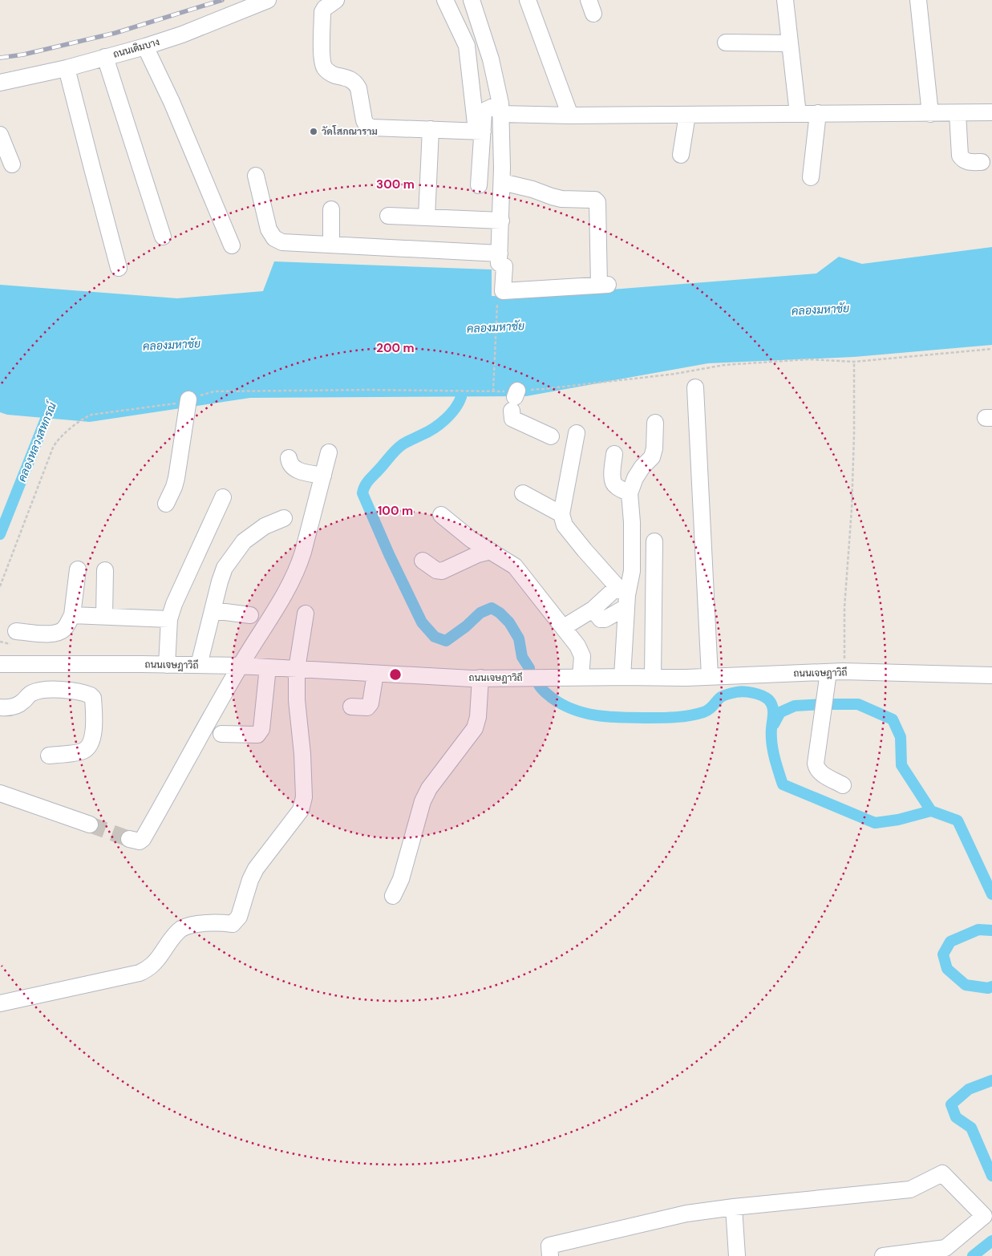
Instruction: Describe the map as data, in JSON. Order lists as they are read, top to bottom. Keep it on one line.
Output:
{"streets":{"street":["ถนนเดิมบาง","ถนนเจษฎาวิถี"]},"water":["คลองมหาชัย","คลองหลวงสหกรณ์"],"places":["วัดโสภณาราม"],"rings":["300 m","200 m","100 m"]}
